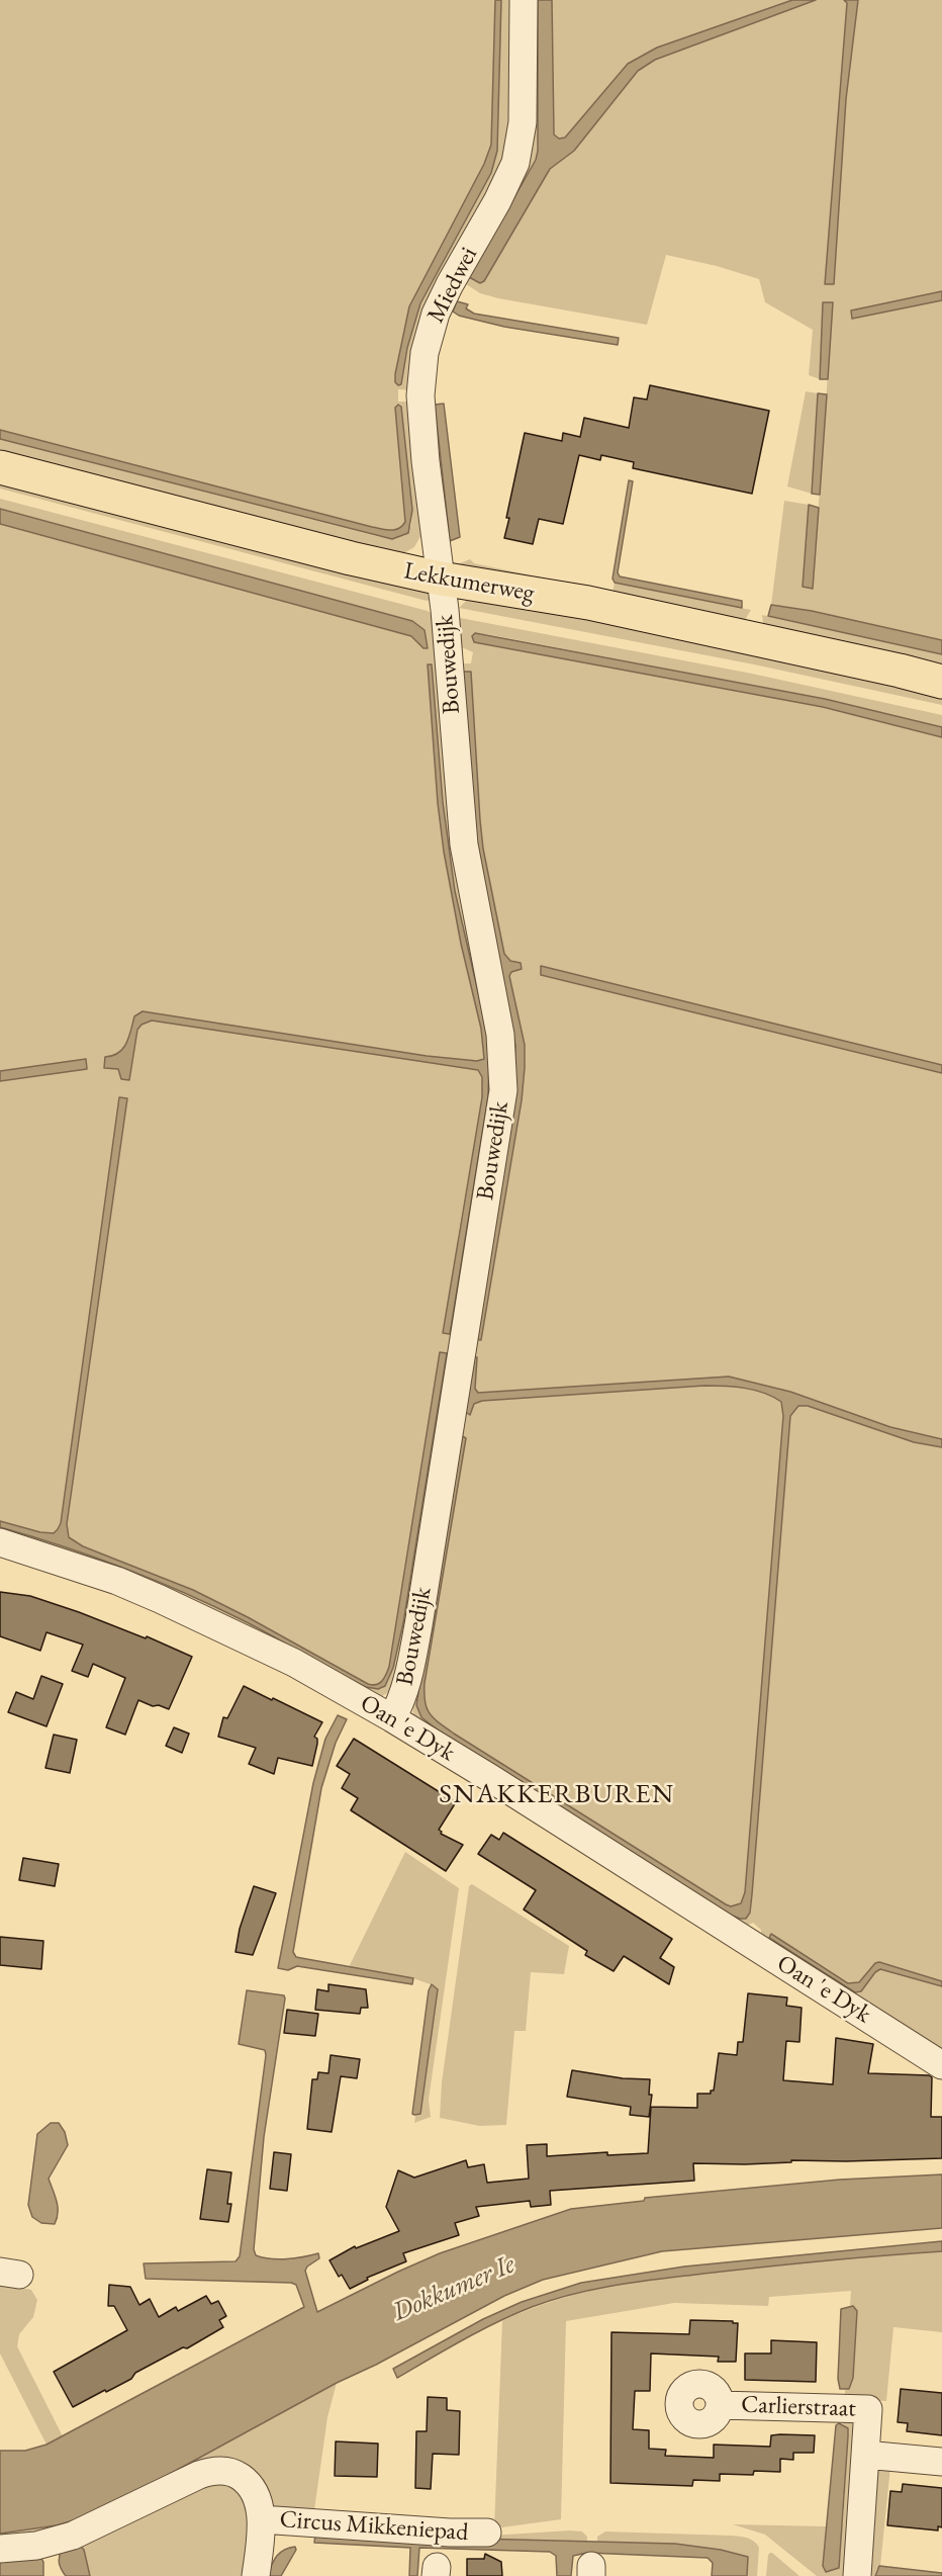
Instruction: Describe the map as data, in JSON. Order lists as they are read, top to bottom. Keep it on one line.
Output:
{"streets":{"main road":["Lekkumerweg"],"street":["Miedwei","Bouwedijk","Oan 'e Dyk","Carlierstraat","Circus Mikkeniepad"]},"crossings":[["Miedwei","Lekkumerweg"],["Miedwei","Bouwedijk"],["Lekkumerweg","Bouwedijk"],["Bouwedijk","Oan 'e Dyk"]],"districts":["SNAKKERBUREN"],"water":["Dokkumer Ie"]}
